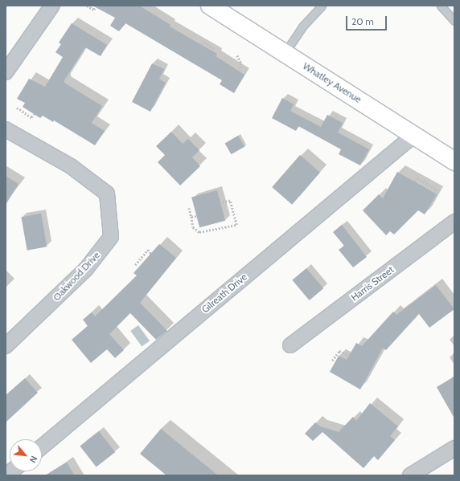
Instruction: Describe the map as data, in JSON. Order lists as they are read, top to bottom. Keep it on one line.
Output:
{"streets":{"street":["Whatley Avenue","Oakwood Drive","Harris Street","Gilreath Drive"]},"crossings":[["Whatley Avenue","Gilreath Drive"]],"scale_bar":"20 m","north":"bottom right"}
